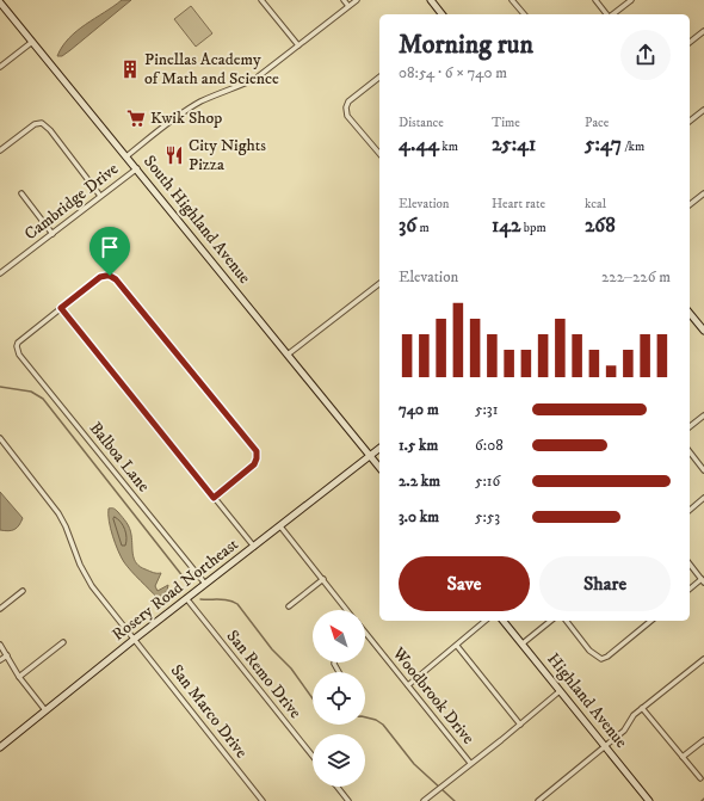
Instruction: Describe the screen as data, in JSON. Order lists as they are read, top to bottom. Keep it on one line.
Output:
{"streets":{"street":["Cambridge Drive","South Highland Avenue","Balboa Lane","Rosery Road Northeast","San Remo Drive","Woodbrook Drive","Highland Avenue","San Marco Drive"]},"crossings":[["Cambridge Drive","South Highland Avenue"],["South Highland Avenue","Rosery Road Northeast"],["Balboa Lane","Rosery Road Northeast"],["Rosery Road Northeast","San Remo Drive"],["Rosery Road Northeast","San Marco Drive"]],"places":{"building":["Pinellas Academy of Math and Science"],"supermarket":["Kwik Shop"],"restaurant":["City Nights Pizza"]},"north":"top left","page":{"heading":["Morning run","08:54 · 6 × 740 m"],"stats":[["Distance","4.44 km"],["Time","25:41"],["Pace","5:47 /km"],["Elevation","36 m"],["Heart rate","142 bpm"],["kcal","268"]],"chart":["Elevation","222–226 m"],"list":[{"name":"740 m","note":"5:31"},{"name":"1.5 km","note":"6:08"},{"name":"2.2 km","note":"5:16"},{"name":"3.0 km","note":"5:53"}],"buttons":["Save","Share"]}}
